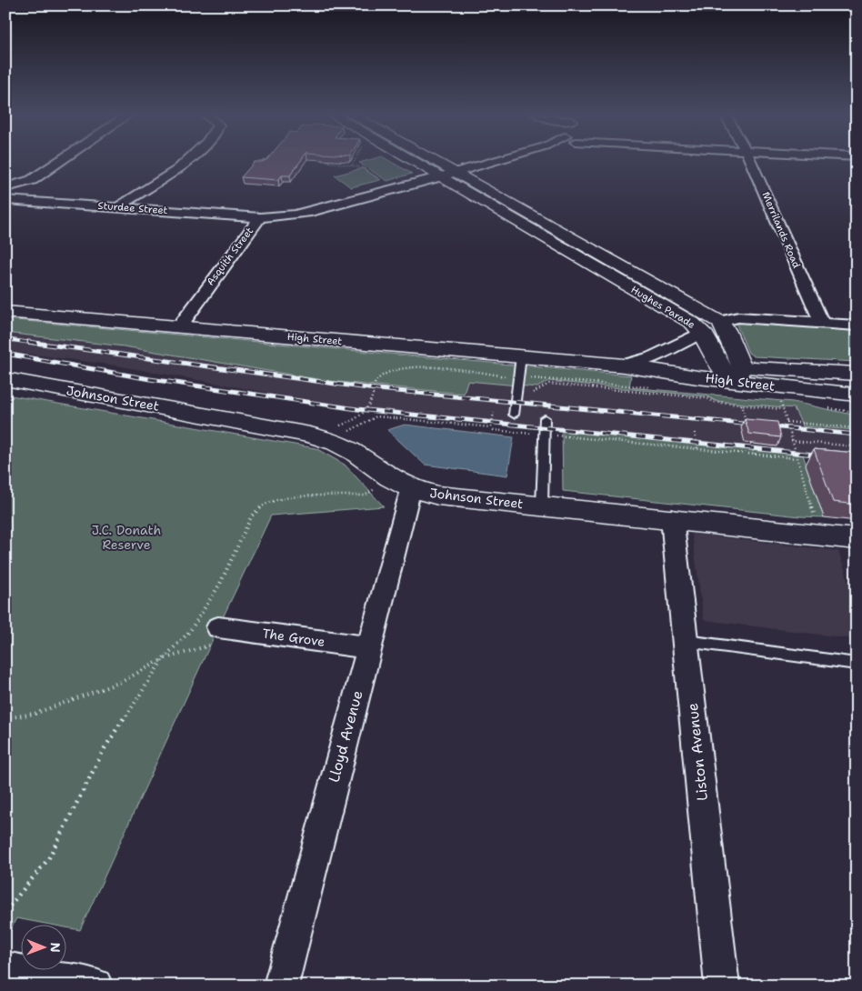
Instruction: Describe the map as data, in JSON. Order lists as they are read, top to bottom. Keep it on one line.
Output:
{"streets":{"street":["Sturdee Street","Merrilands Road","Asquith Street","Hughes Parade","High Street","Johnson Street","The Grove","Lloyd Avenue","Liston Avenue"]},"crossings":[["Sturdee Street","Asquith Street"],["Asquith Street","Hughes Parade"],["Asquith Street","High Street"],["Hughes Parade","High Street"],["Johnson Street","Lloyd Avenue"],["Johnson Street","Liston Avenue"],["The Grove","Lloyd Avenue"]],"parks":["J.C. Donath Reserve"],"north":"right"}
